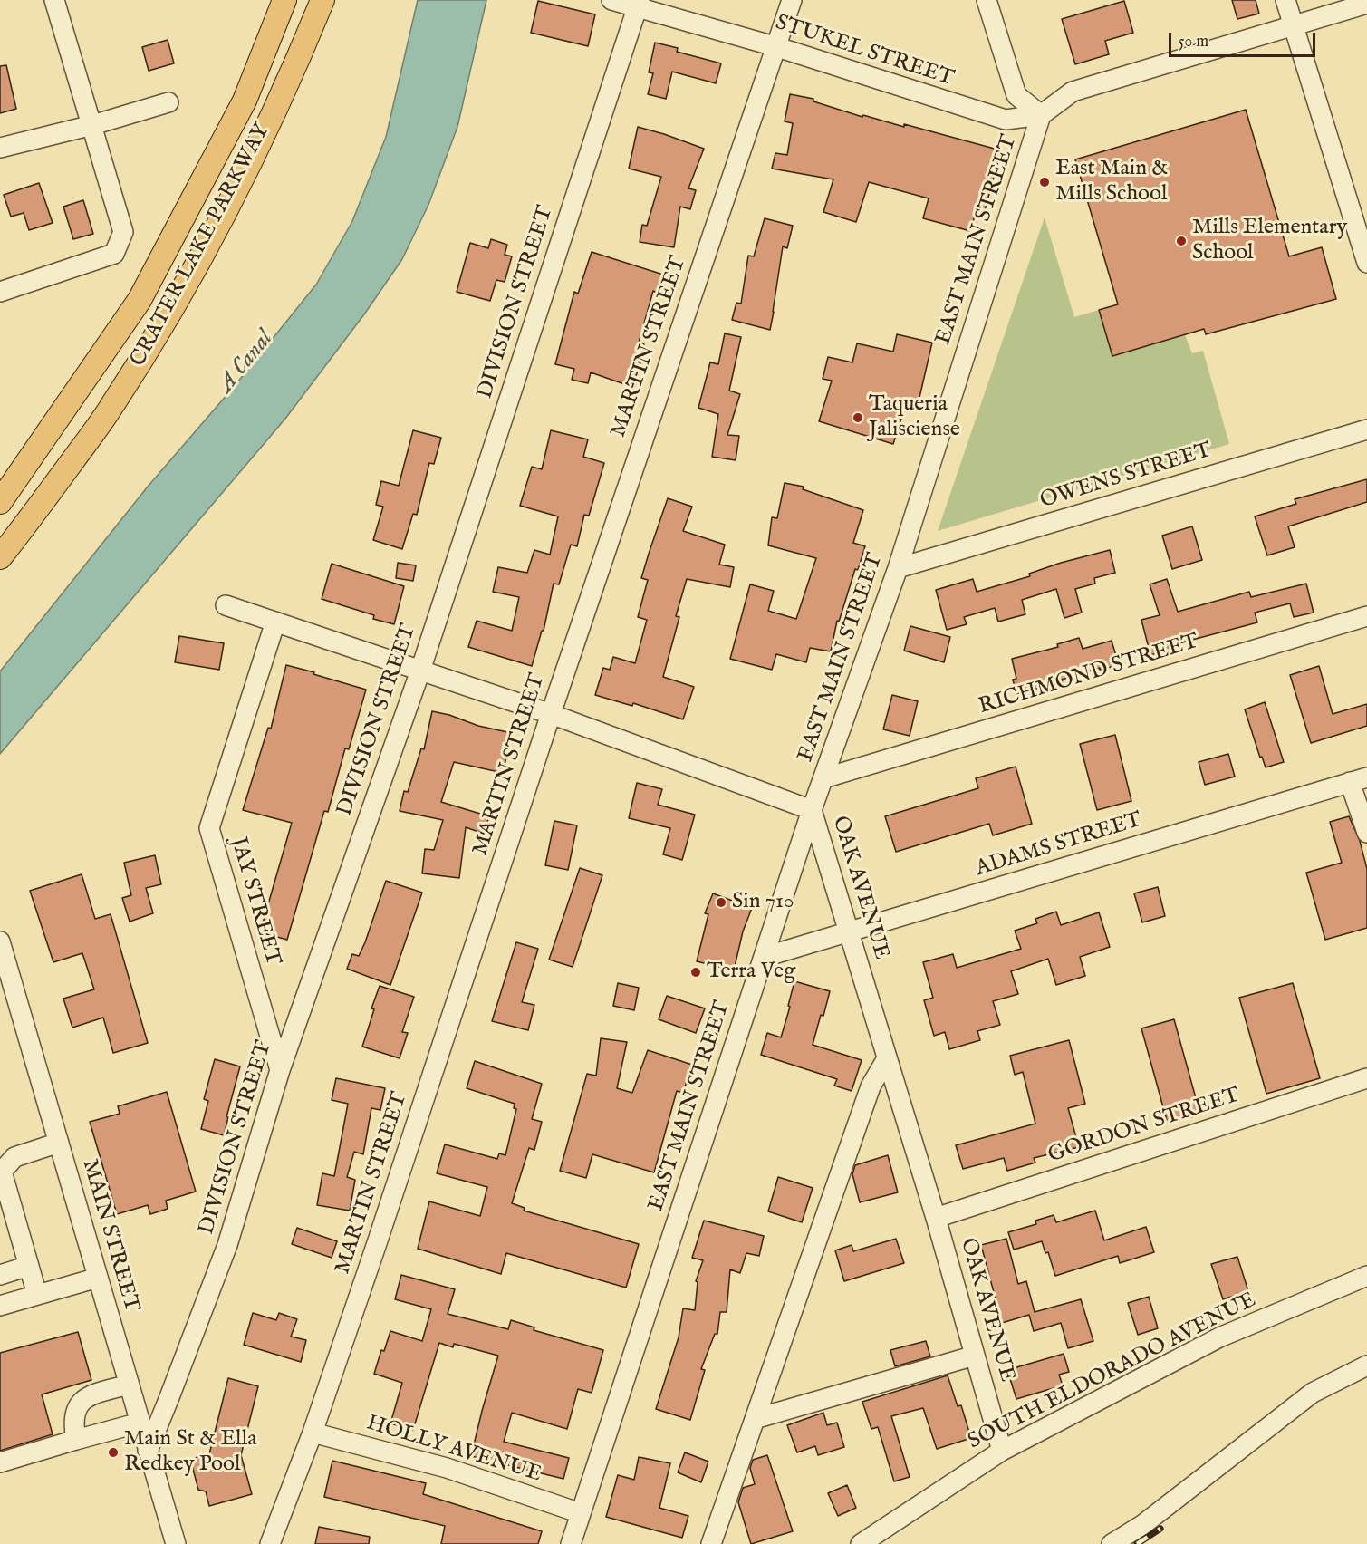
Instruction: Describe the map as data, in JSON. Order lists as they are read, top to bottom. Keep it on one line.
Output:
{"streets":{"main road":["CRATER LAKE PARKWAY"],"street":["STUKEL STREET","EAST MAIN STREET","DIVISION STREET","MARTIN STREET","OWENS STREET","RICHMOND STREET","ADAMS STREET","OAK AVENUE","JAY STREET","GORDON STREET","MAIN STREET","SOUTH ELDORADO AVENUE","HOLLY AVENUE"]},"crossings":[["STUKEL STREET","EAST MAIN STREET"],["STUKEL STREET","DIVISION STREET"],["STUKEL STREET","MARTIN STREET"],["EAST MAIN STREET","OWENS STREET"],["EAST MAIN STREET","RICHMOND STREET"],["EAST MAIN STREET","ADAMS STREET"],["EAST MAIN STREET","OAK AVENUE"],["EAST MAIN STREET","HOLLY AVENUE"],["DIVISION STREET","OAK AVENUE"],["DIVISION STREET","JAY STREET"],["DIVISION STREET","MAIN STREET"],["MARTIN STREET","OAK AVENUE"],["MARTIN STREET","HOLLY AVENUE"],["ADAMS STREET","OAK AVENUE"],["OAK AVENUE","JAY STREET"],["OAK AVENUE","GORDON STREET"],["OAK AVENUE","SOUTH ELDORADO AVENUE"]],"water":["A Canal"],"places":["East Main & Mills School","Mills Elementary School","Taqueria Jalisciense","Sin 710","Terra Veg","Main St & Ella Redkey Pool"],"scale_bar":"50 m"}
